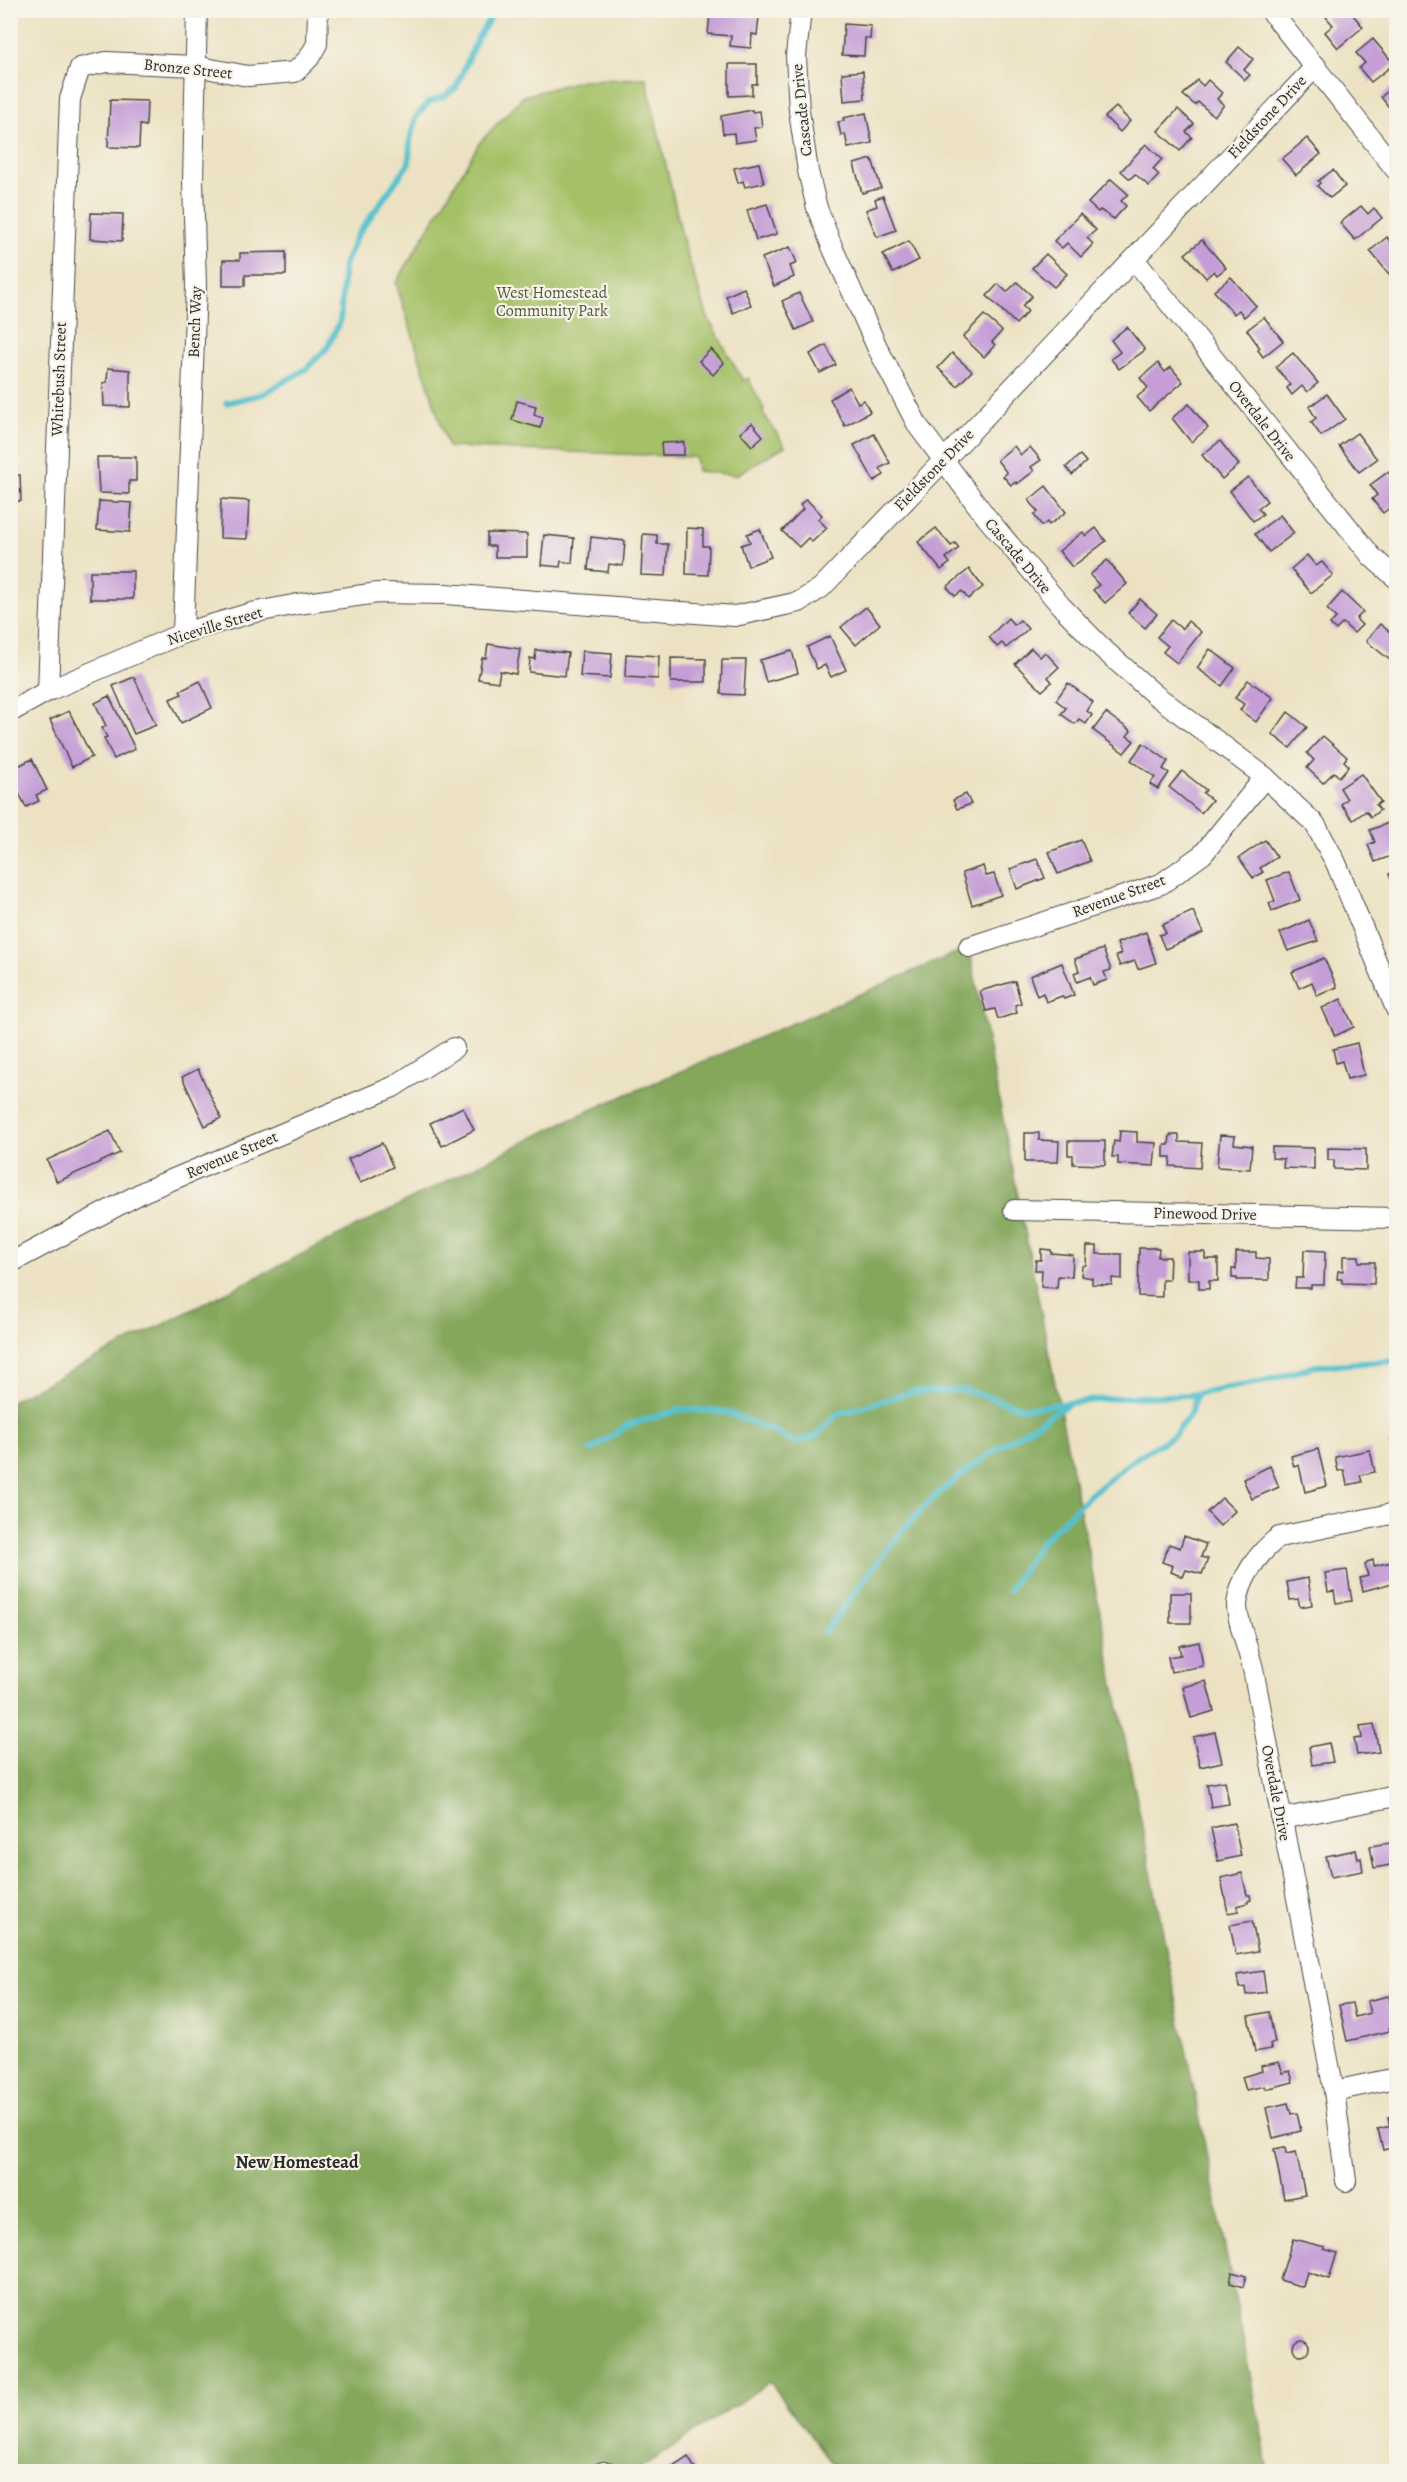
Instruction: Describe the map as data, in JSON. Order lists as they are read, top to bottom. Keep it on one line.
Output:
{"streets":{"street":["Bronze Street","Cascade Drive","Fieldstone Drive","Bench Way","Whitebush Street","Overdale Drive","Niceville Street","Revenue Street","Pinewood Drive"]},"crossings":[["Bronze Street","Bench Way"],["Bronze Street","Whitebush Street"],["Cascade Drive","Fieldstone Drive"],["Cascade Drive","Revenue Street"],["Fieldstone Drive","Overdale Drive"],["Fieldstone Drive","Niceville Street"],["Bench Way","Niceville Street"],["Whitebush Street","Niceville Street"]],"districts":["New Homestead"],"parks":["West Homestead Community Park"]}
